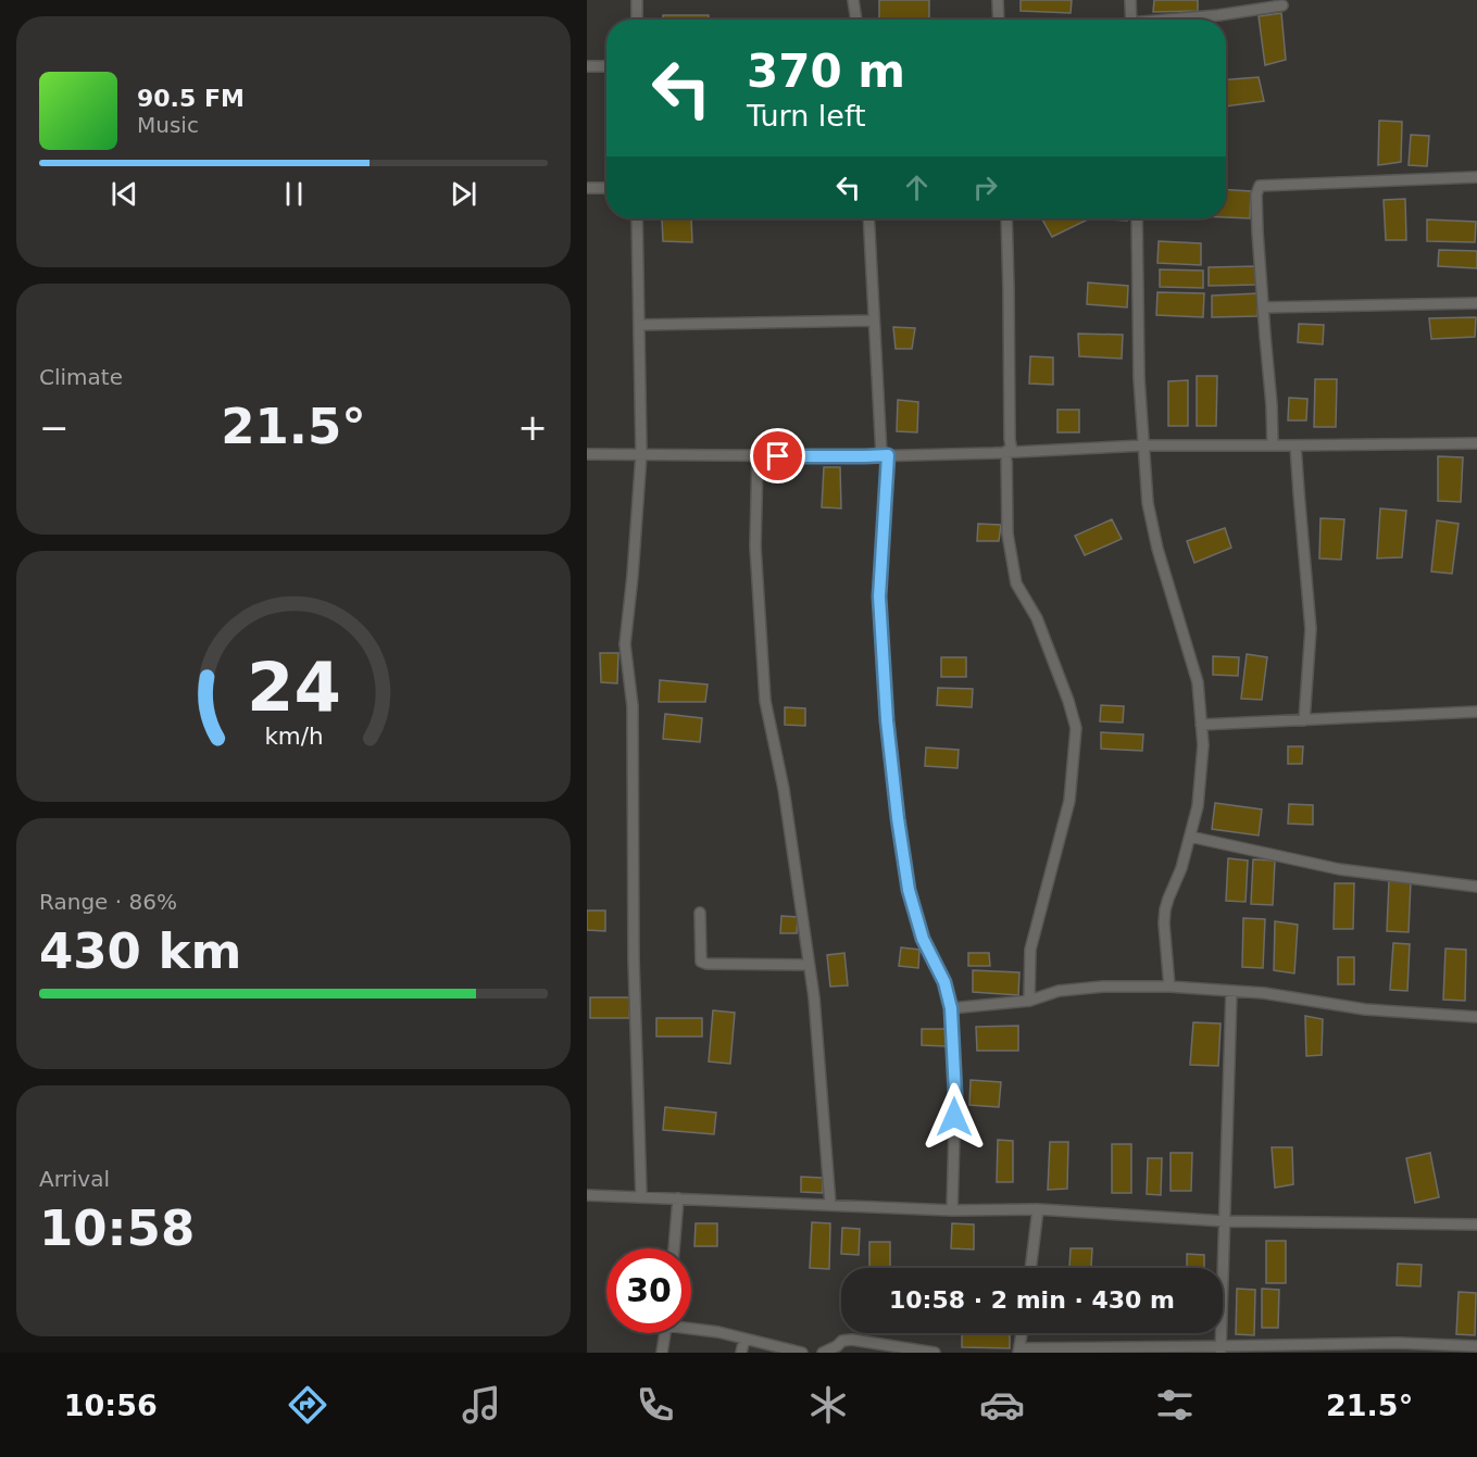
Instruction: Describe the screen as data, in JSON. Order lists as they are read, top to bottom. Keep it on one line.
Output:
{"page":{"turn":["370 m","Turn left"],"song":["90.5 FM","Music"],"tile":["Climate",["Range · 86%","430 km"],["Arrival","10:58"]],"heat":["−","21.5°","+"],"limit":"30","trip":"10:58 · 2 min · 430 m","tabs":["10:56","21.5°"],"gauge":["24","km/h"]}}
